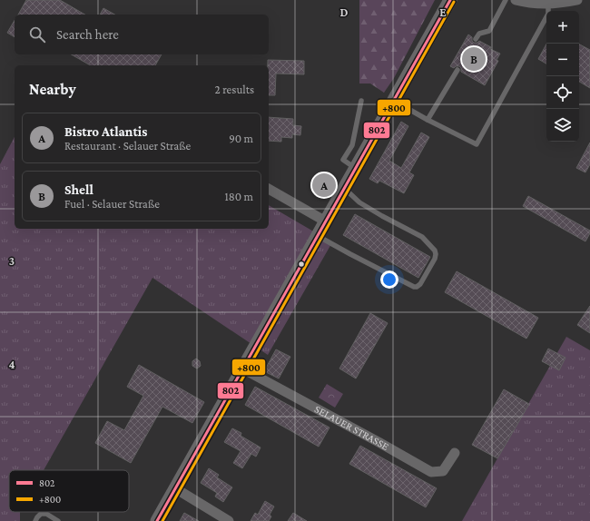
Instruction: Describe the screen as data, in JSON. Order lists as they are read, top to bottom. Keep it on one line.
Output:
{"streets":{"street":["SELAUER STRASSE"]},"lines":["transit line 802","transit line +800"],"legend":["802","+800"],"page":{"map_buttons":["+","−"],"search":"Search here","pins":["B","A"],"heading":["Nearby","2 results"],"list":[{"mark":"A","name":"Bistro Atlantis","note":"Restaurant · Selauer Straße","value":"90 m"},{"mark":"B","name":"Shell","note":"Fuel · Selauer Straße","value":"180 m"}]},"grid":{"columns":["D","E"],"rows":["3","4"]}}
